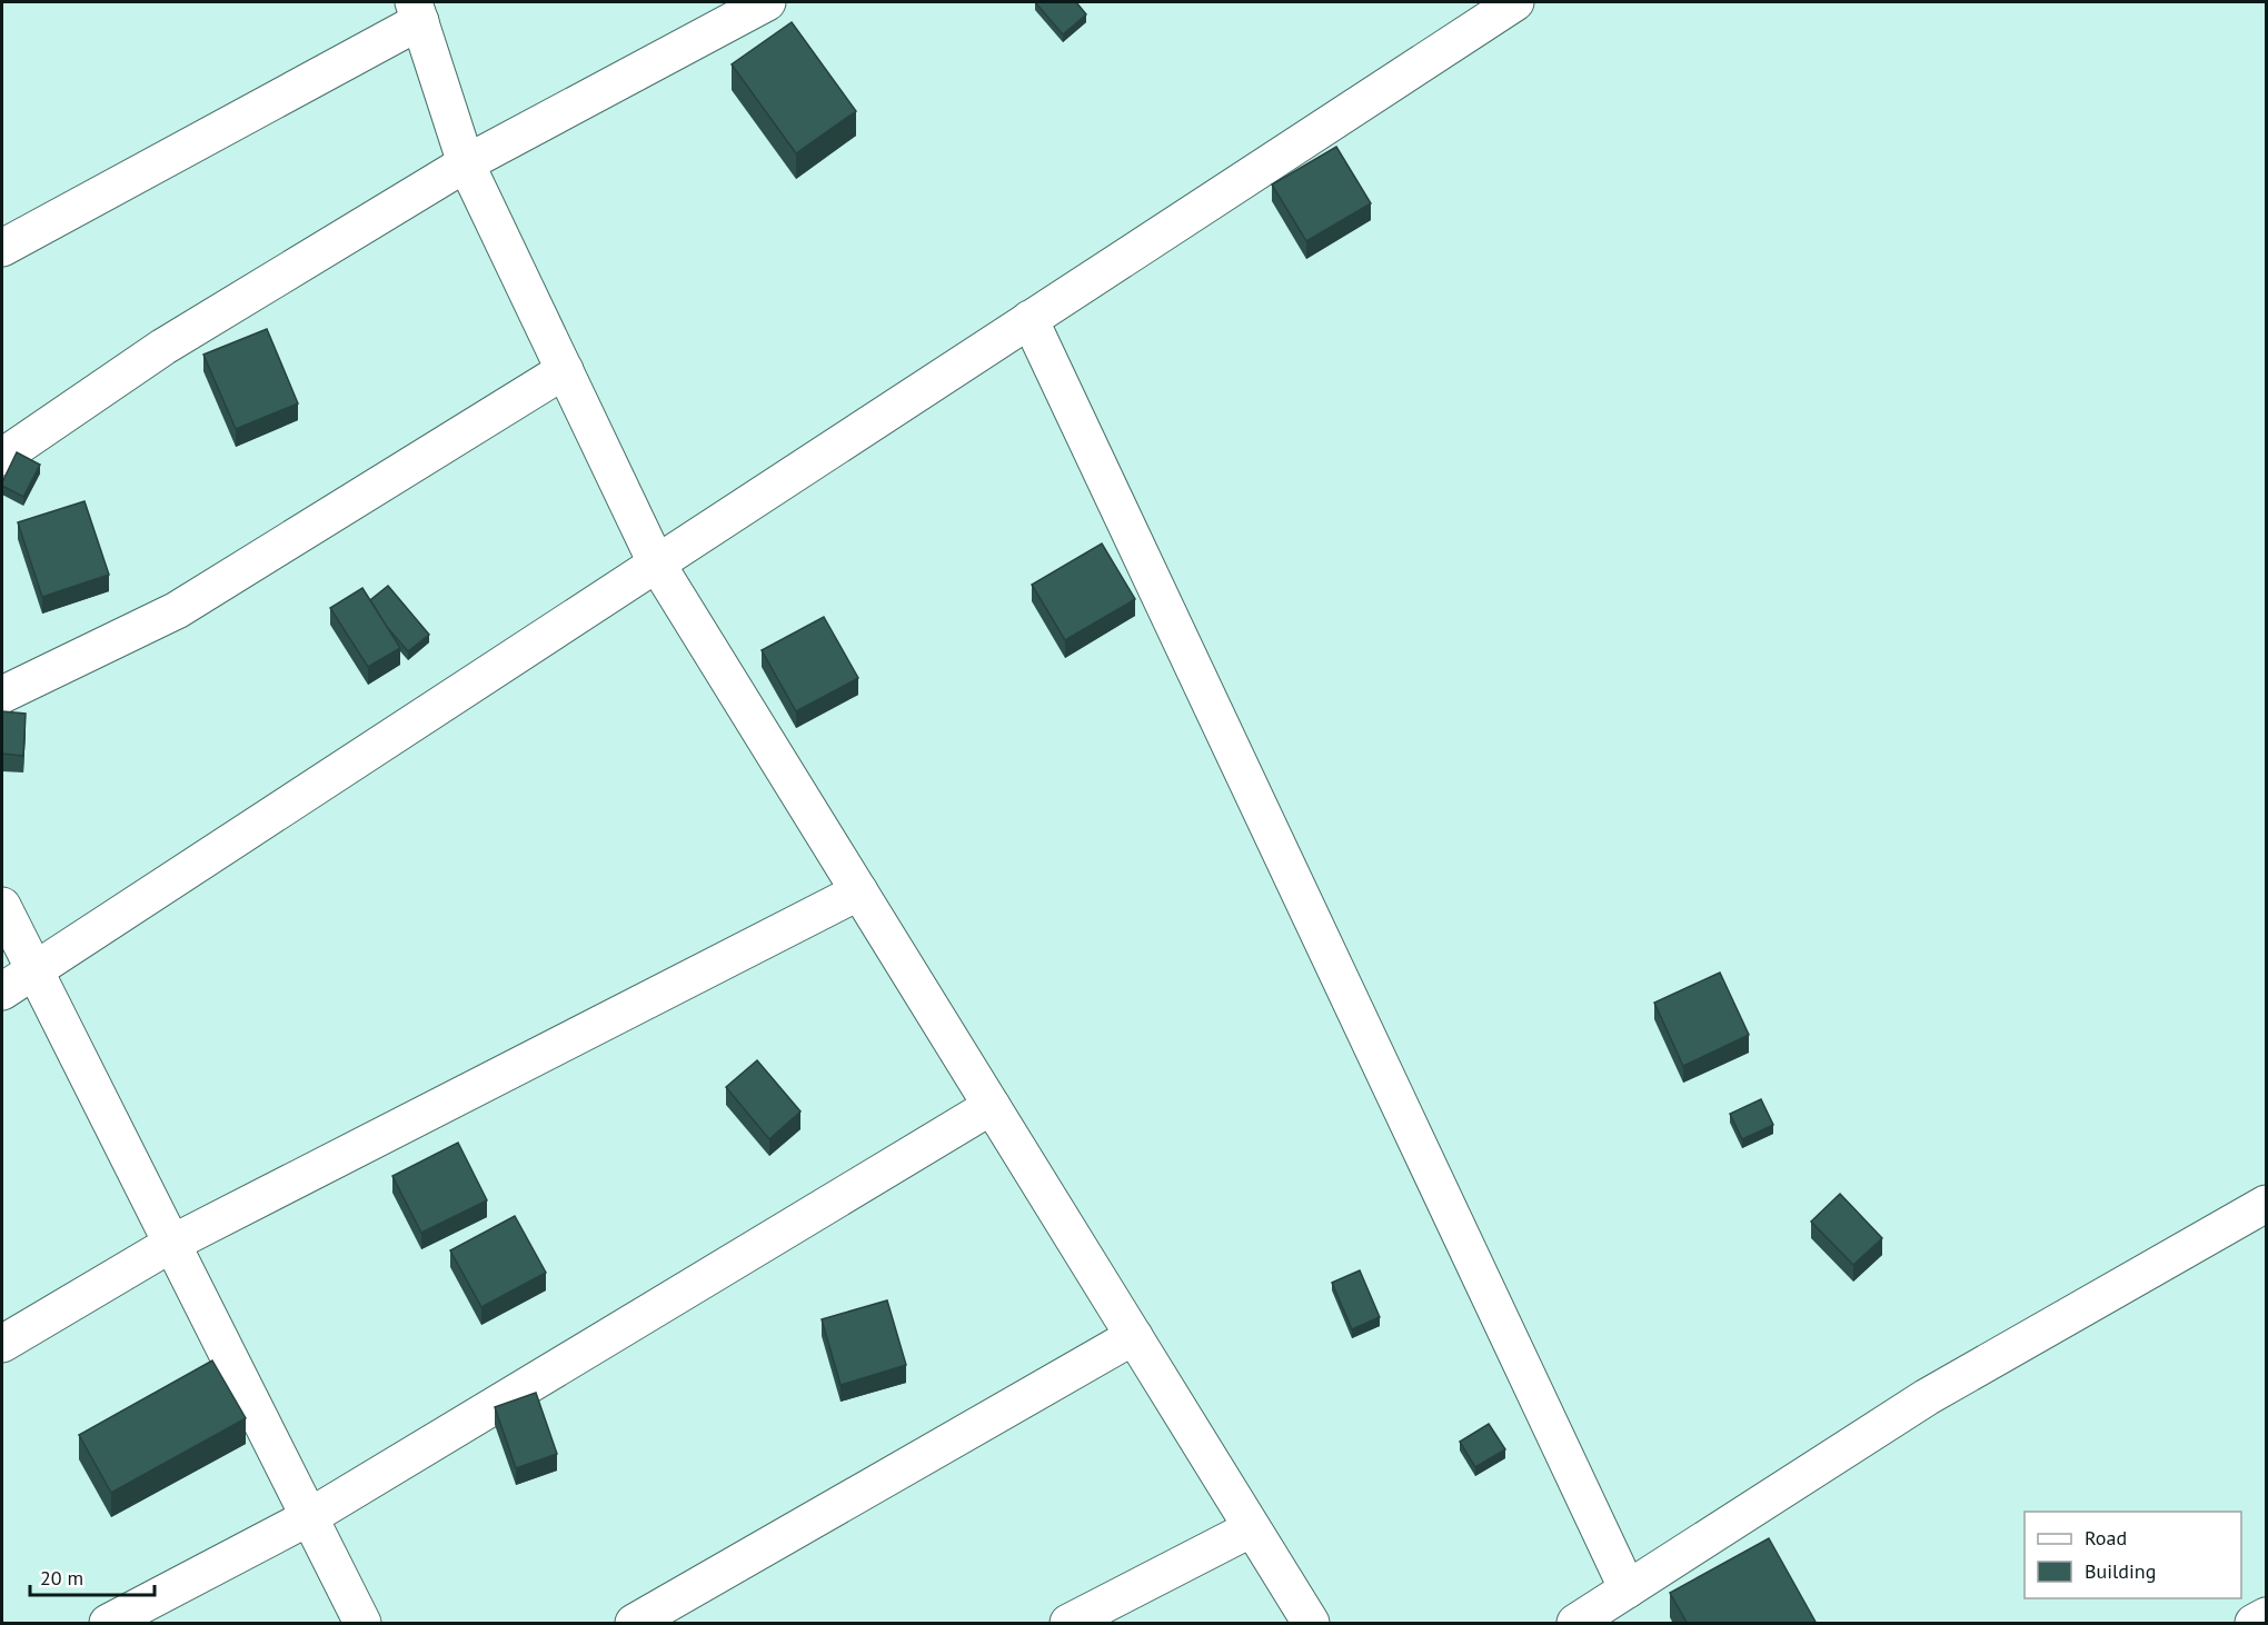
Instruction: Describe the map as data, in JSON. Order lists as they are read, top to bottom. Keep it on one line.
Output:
{"legend":["Road","Building"],"scale_bar":"20 m"}
